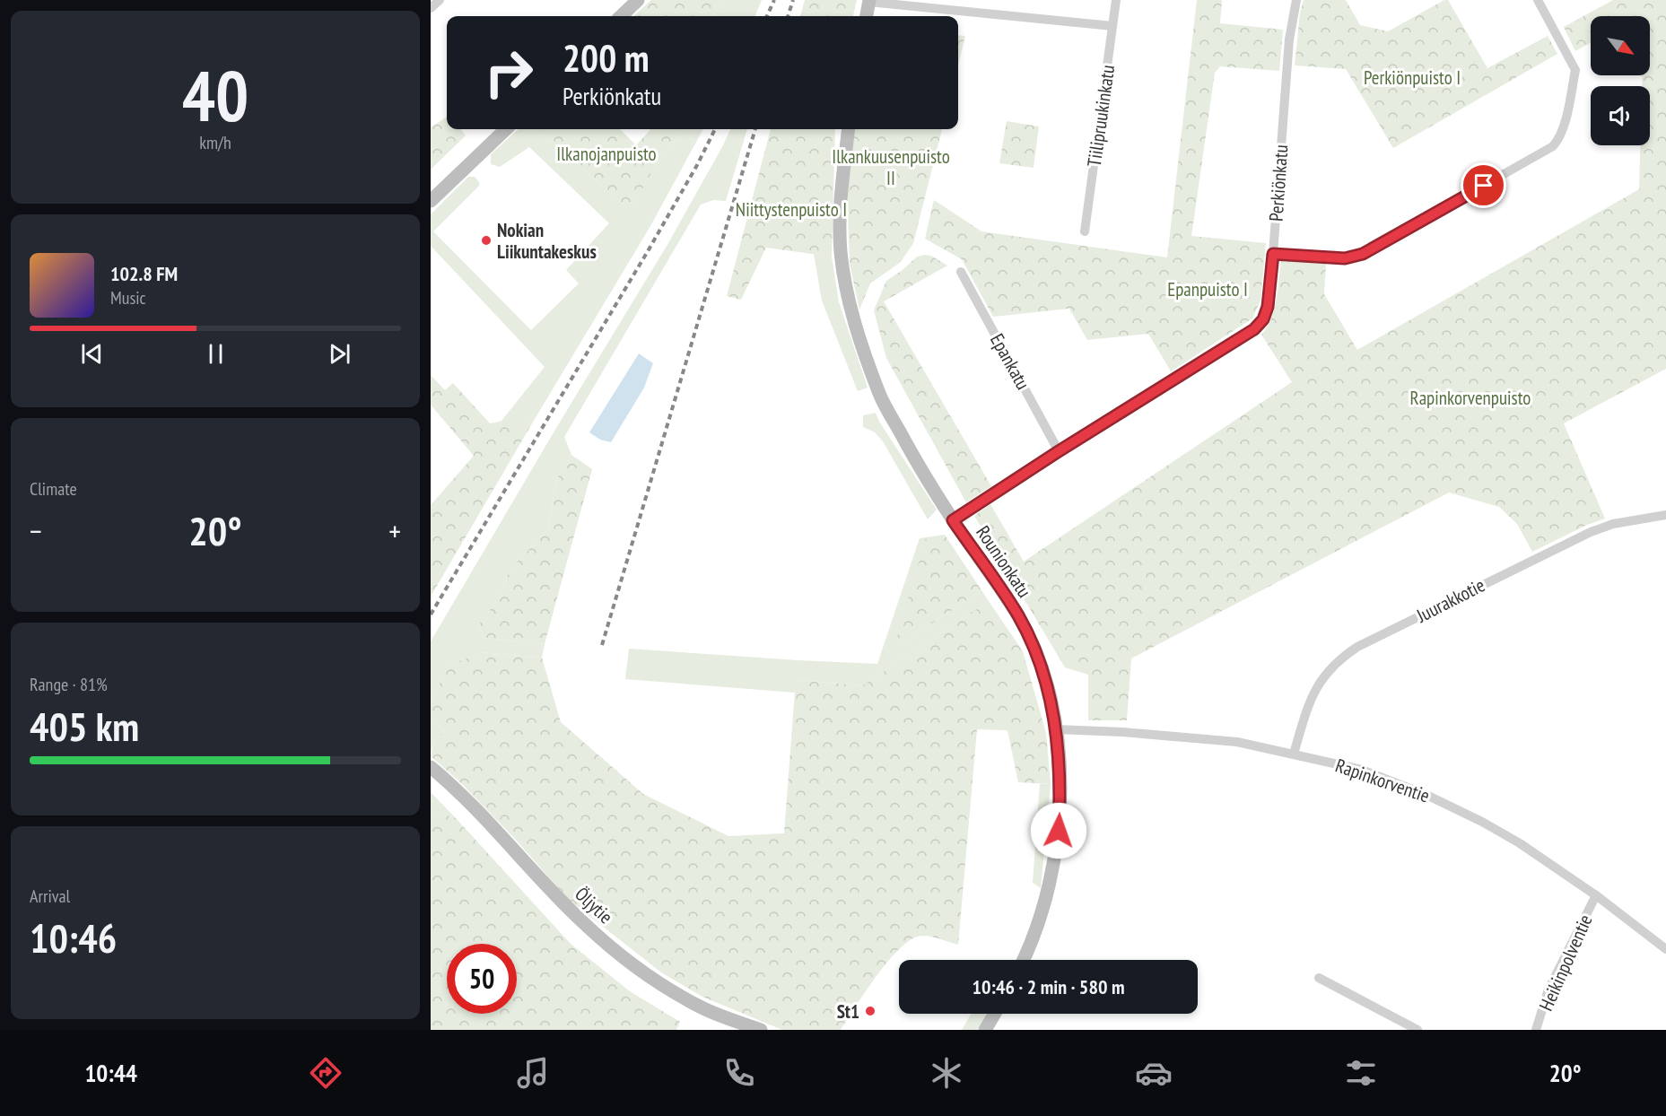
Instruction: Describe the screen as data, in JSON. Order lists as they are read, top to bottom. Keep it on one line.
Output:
{"streets":{"main road":["Rounionkatu","Öljytie"],"street":["Tiilipruukinkatu","Perkiönkatu","Epankatu","Juurakkotie","Rapinkorventie","Heikinpolventie"]},"crossings":[["Perkiönkatu","Epankatu"],["Perkiönkatu","Rounionkatu"],["Rounionkatu","Rapinkorventie"],["Juurakkotie","Rapinkorventie"],["Rapinkorventie","Heikinpolventie"]],"parks":["Perkiönpuisto I","Ilkanojanpuisto","Ilkankuusenpuisto II","Niittystenpuisto I","Epanpuisto I","Rapinkorvenpuisto"],"places":["Nokian Liikuntakeskus","St1"],"north":"bottom right","page":{"tile":[["40","km/h"],"Climate",["Range · 81%","405 km"],["Arrival","10:46"]],"turn":["200 m","Perkiönkatu"],"song":["102.8 FM","Music"],"heat":["−","20°","+"],"limit":"50","trip":"10:46 · 2 min · 580 m","tabs":["10:44","20°"]}}
